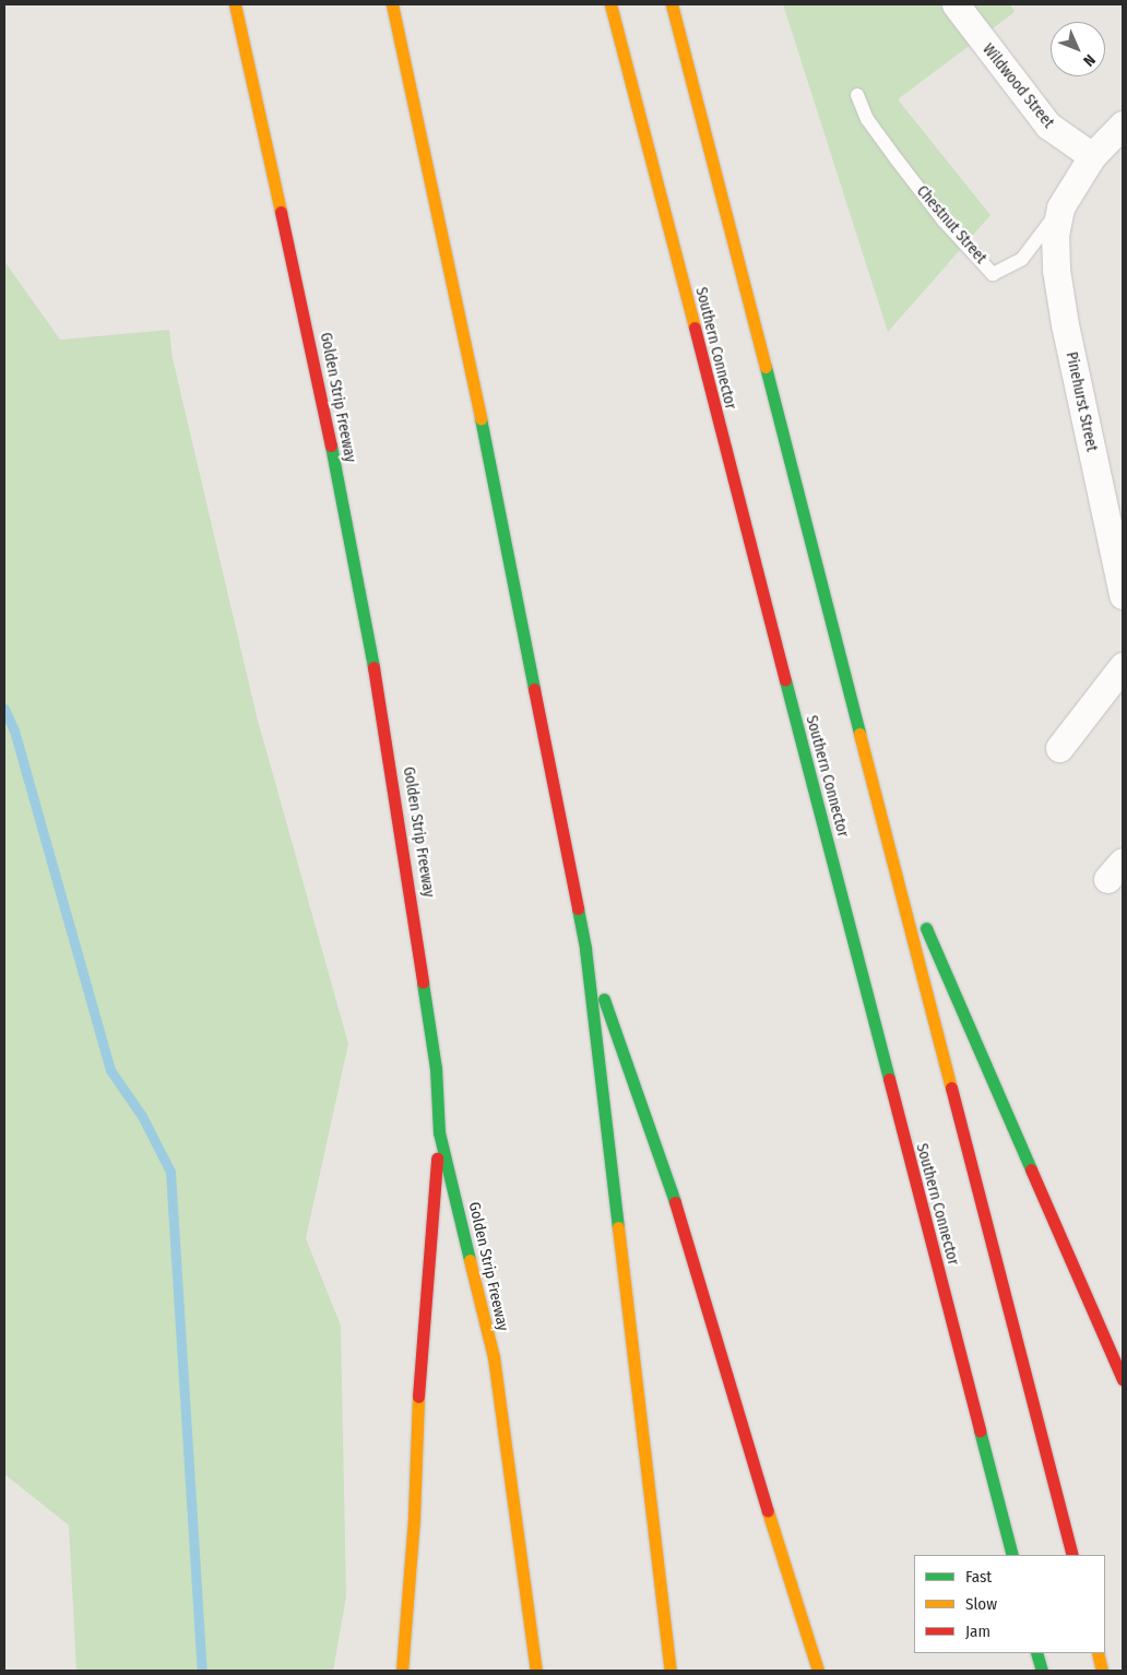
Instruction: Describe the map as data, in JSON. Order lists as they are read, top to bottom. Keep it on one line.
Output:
{"streets":{"highway":["Southern Connector","Golden Strip Freeway"],"street":["Wildwood Street","Pinehurst Street"],"lane":["Chestnut Street"]},"crossings":[["Wildwood Street","Pinehurst Street"],["Chestnut Street","Pinehurst Street"]],"legend":["Fast","Slow","Jam"],"north":"bottom right"}
